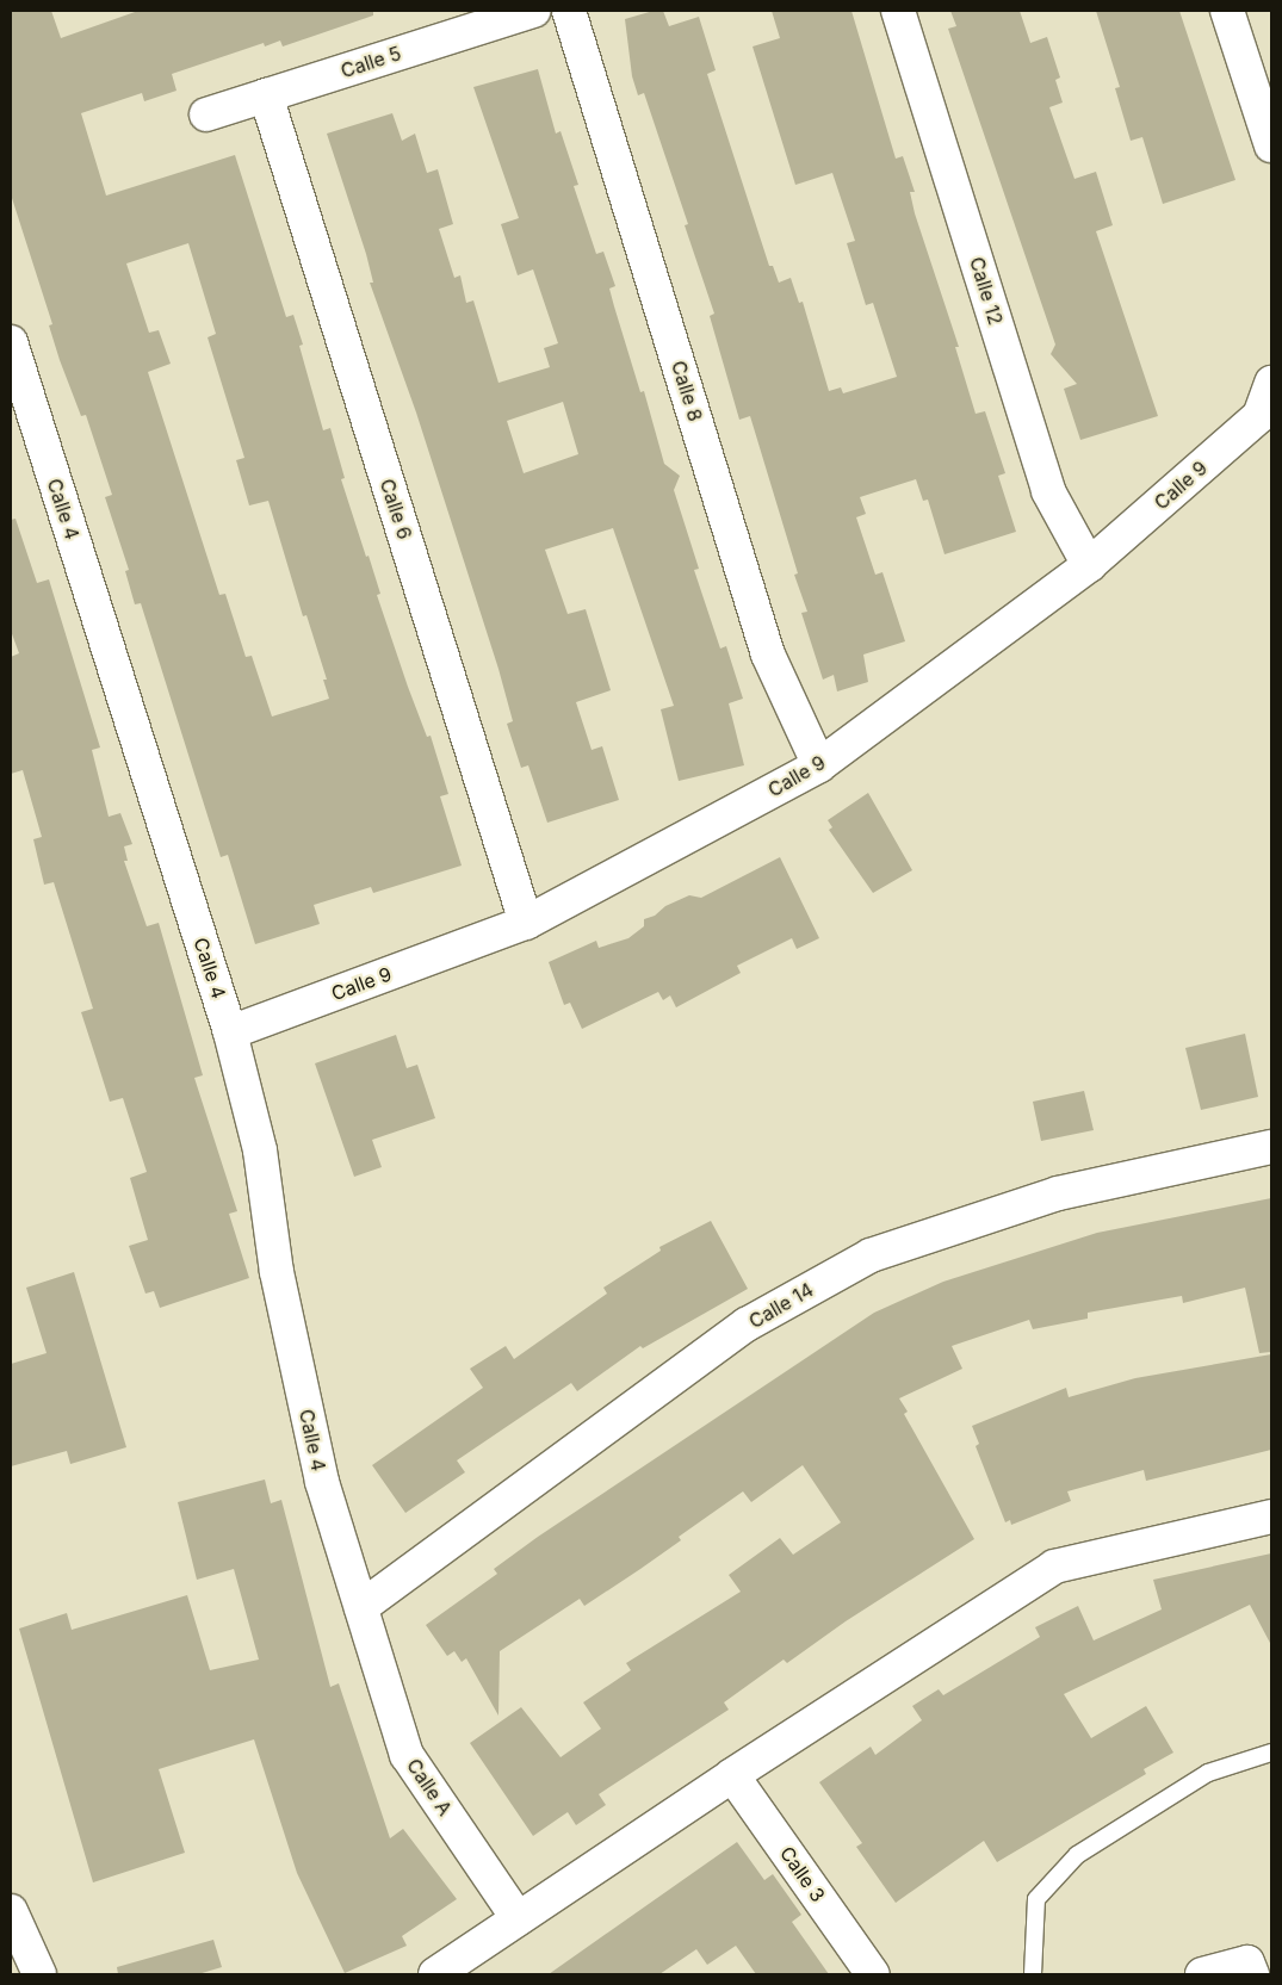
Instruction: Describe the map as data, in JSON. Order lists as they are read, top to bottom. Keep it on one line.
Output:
{"streets":{"street":["Calle 5","Calle 12","Calle 8","Calle 9","Calle 4","Calle 6","Calle 14","Calle A","Calle 3"]},"crossings":[["Calle 5","Calle 6"],["Calle 12","Calle 9"],["Calle 8","Calle 9"],["Calle 9","Calle 4"],["Calle 9","Calle 6"],["Calle 4","Calle 14"],["Calle 4","Calle A"],["Calle 14","Calle A"]]}
